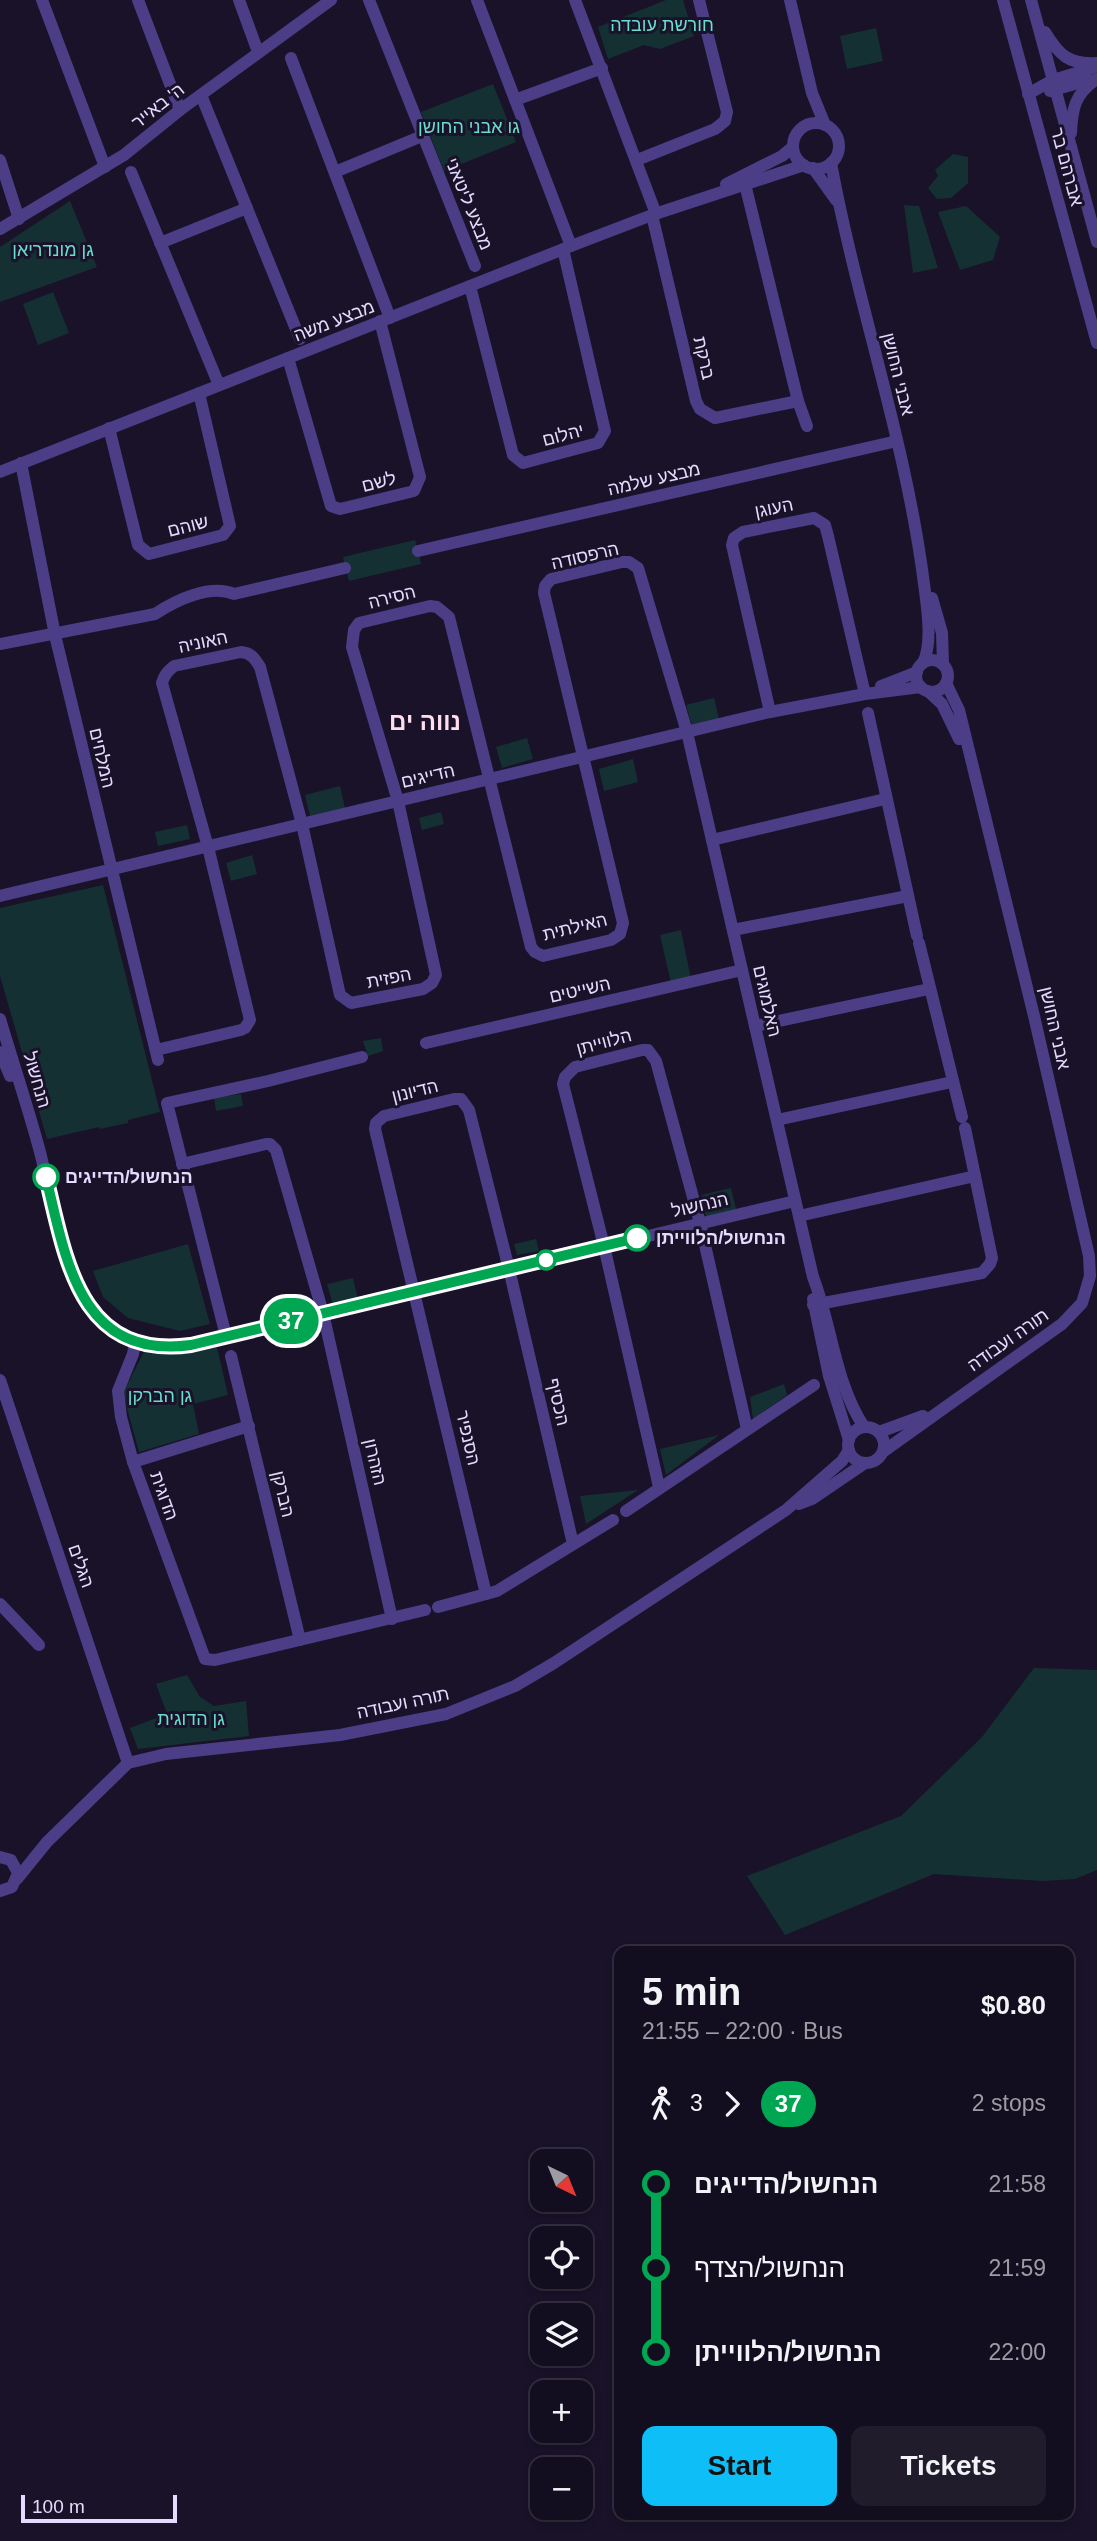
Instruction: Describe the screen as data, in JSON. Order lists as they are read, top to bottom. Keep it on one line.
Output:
{"streets":{"street":["ה' באייר","אברהם בר","מבצע ליטאני","מבצע משה","ברקת","אבני החושן","יהלום","מבצע שלמה","לשם","העוגן","שוהם","הרפסודה","הסירה","האוניה","המלחים","הדייגים","האילתית","הפזית","השייטים","האלמוגים","הלווייתן","הנחשול","הדיונון","תורה ועבודה","הכסיף","הסנפיר","הזהרון","הברקן","הדוגית","הגלים"]},"crossings":[["מבצע משה","ברקת"],["מבצע משה","אבני החושן"],["מבצע משה","יהלום"],["מבצע משה","לשם"],["מבצע משה","שוהם"],["מבצע משה","המלחים"],["אבני החושן","מבצע שלמה"],["אבני החושן","הדייגים"],["אבני החושן","תורה ועבודה"],["העוגן","הדייגים"],["הרפסודה","הדייגים"],["הרפסודה","האילתית"],["הרפסודה","האלמוגים"],["הסירה","הדייגים"],["הסירה","האילתית"],["הסירה","הפזית"],["האוניה","המלחים"],["האוניה","הדייגים"],["האוניה","הפזית"],["המלחים","הדייגים"],["הדייגים","האילתית"],["הדייגים","הפזית"],["הדייגים","האלמוגים"],["השייטים","האלמוגים"],["האלמוגים","הנחשול"],["האלמוגים","תורה ועבודה"],["הלווייתן","הנחשול"],["הנחשול","הדיונון"],["הנחשול","הכסיף"],["הנחשול","הסנפיר"],["הנחשול","הזהרון"],["הנחשול","הדוגית"],["הדיונון","הכסיף"],["הדיונון","הסנפיר"],["תורה ועבודה","הגלים"],["הברקן","הדוגית"]],"districts":["נווה ים"],"parks":["חורשת עובדה","גו אבני החושן","גן מונדריאן","גן הברקן","גן הדוגית"],"places":["הנחשול/הדייגים","הנחשול/הלווייתן"],"lines":["bus line 37"],"scale_bar":"100 m","north":"bottom right","page":{"on_map":"37","heading":["5 min","21:55 – 22:00 · Bus","$0.80"],"legs":["3","37","2 stops"],"list":[{"name":"הנחשול/הדייגים","value":"21:58"},{"name":"הנחשול/הצדף","value":"21:59"},{"name":"הנחשול/הלווייתן","value":"22:00"}],"map_buttons":["+","−"],"buttons":["Start","Tickets"],"scale":"100 m"}}
